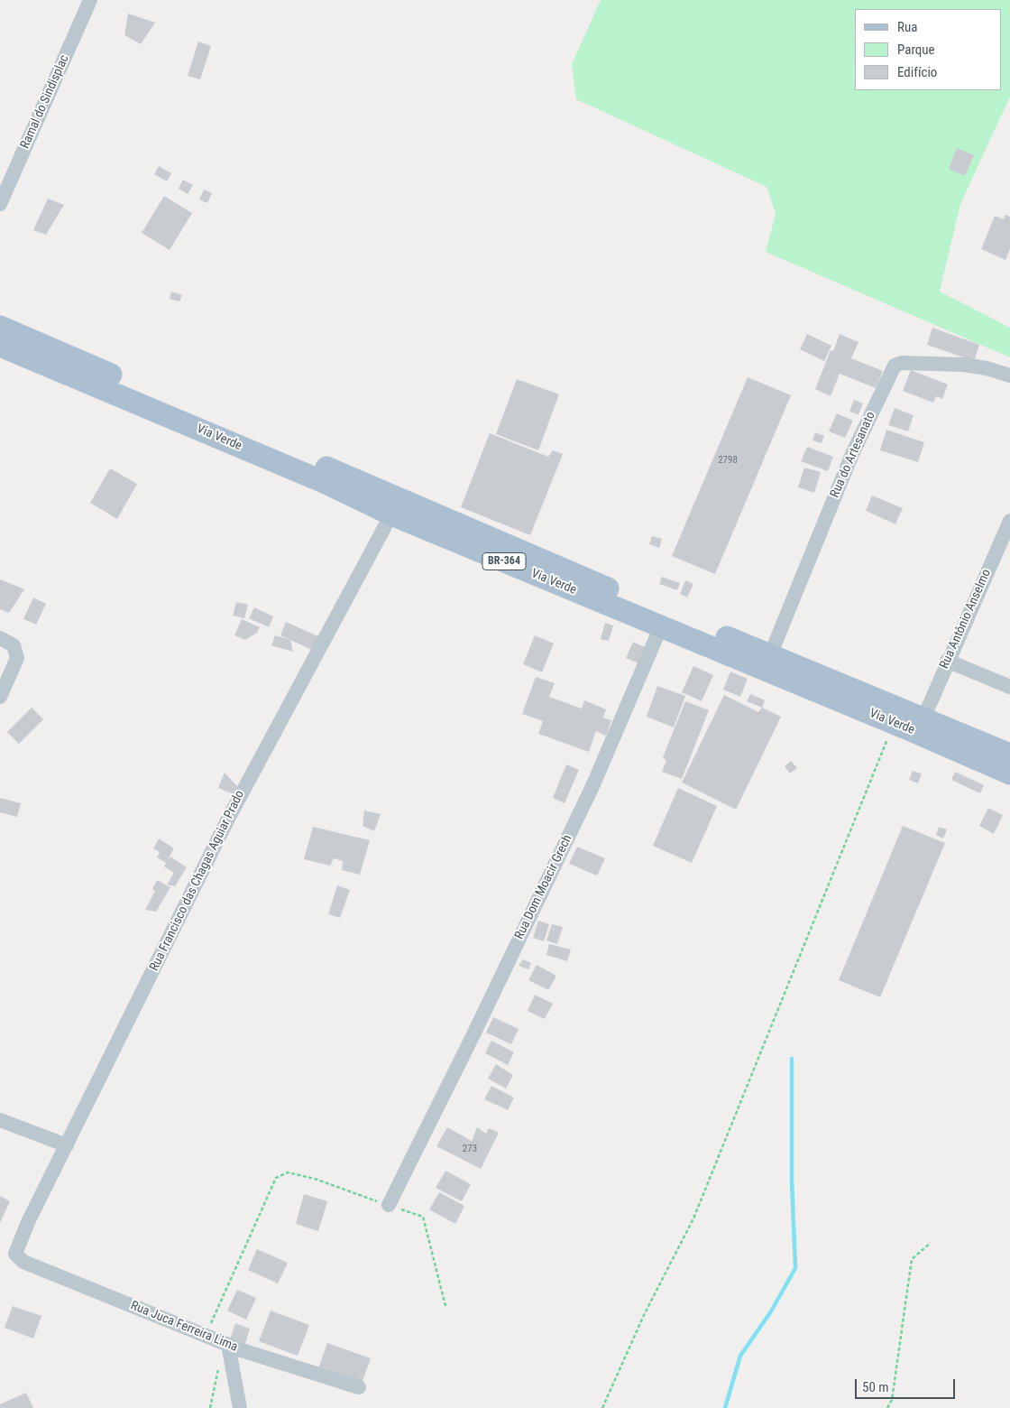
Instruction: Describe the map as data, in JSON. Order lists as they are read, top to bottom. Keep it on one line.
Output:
{"streets":{"main road":["Via Verde","BR-364"],"street":["Ramal do Sindisplac","Rua do Artesanato","Rua Antônio Anselmo","Rua Francisco das Chagas Aguiar Prado","Rua Dom Moacir Grech","Rua Juca Ferreira Lima"]},"crossings":[["Via Verde","Rua do Artesanato"],["Via Verde","Rua Antônio Anselmo"],["Via Verde","Rua Francisco das Chagas Aguiar Prado"],["Via Verde","Rua Dom Moacir Grech"],["Rua Francisco das Chagas Aguiar Prado","Rua Juca Ferreira Lima"]],"house_numbers":["2798","273"],"legend":["Rua","Parque","Edifício"],"scale_bar":"50 m"}
